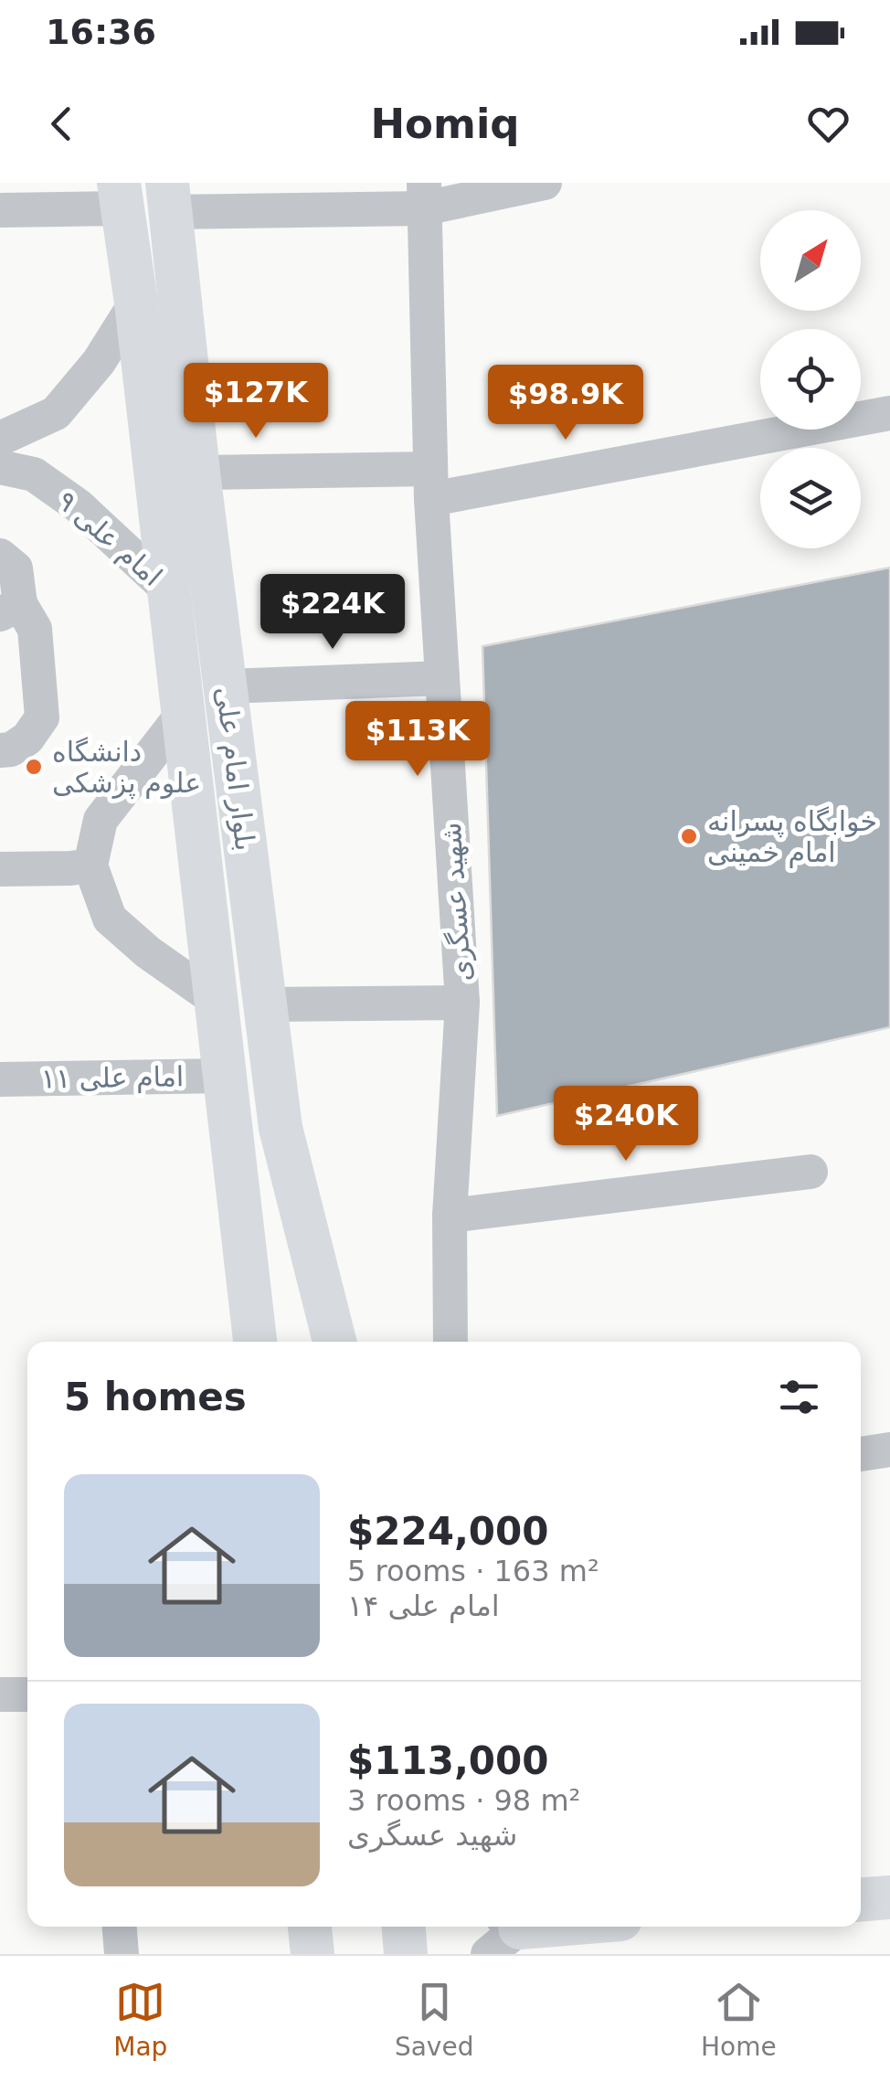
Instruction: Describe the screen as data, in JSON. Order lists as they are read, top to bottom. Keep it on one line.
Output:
{"streets":{"main road":["بلوار امام علی"],"street":["امام علی ۹","شهید عسگری","امام علی ۱۱"]},"crossings":[["امام علی ۹","بلوار امام علی"],["بلوار امام علی","امام علی ۱۱"]],"places":["دانشگاه علوم پزشکی","خوابگاه پسرانه امام خمینی"],"north":"top right","page":{"status":"16:36","header":"Homiq","price":["$127K","$98.9K","$224K","$113K","$240K"],"heading":"5 homes","list":[{"name":"$224,000","note":"5 rooms · 163 m² · امام علی ۱۴"},{"name":"$113,000","note":"3 rooms · 98 m² · شهید عسگری"}],"tabs":["Map","Saved","Home"]}}
